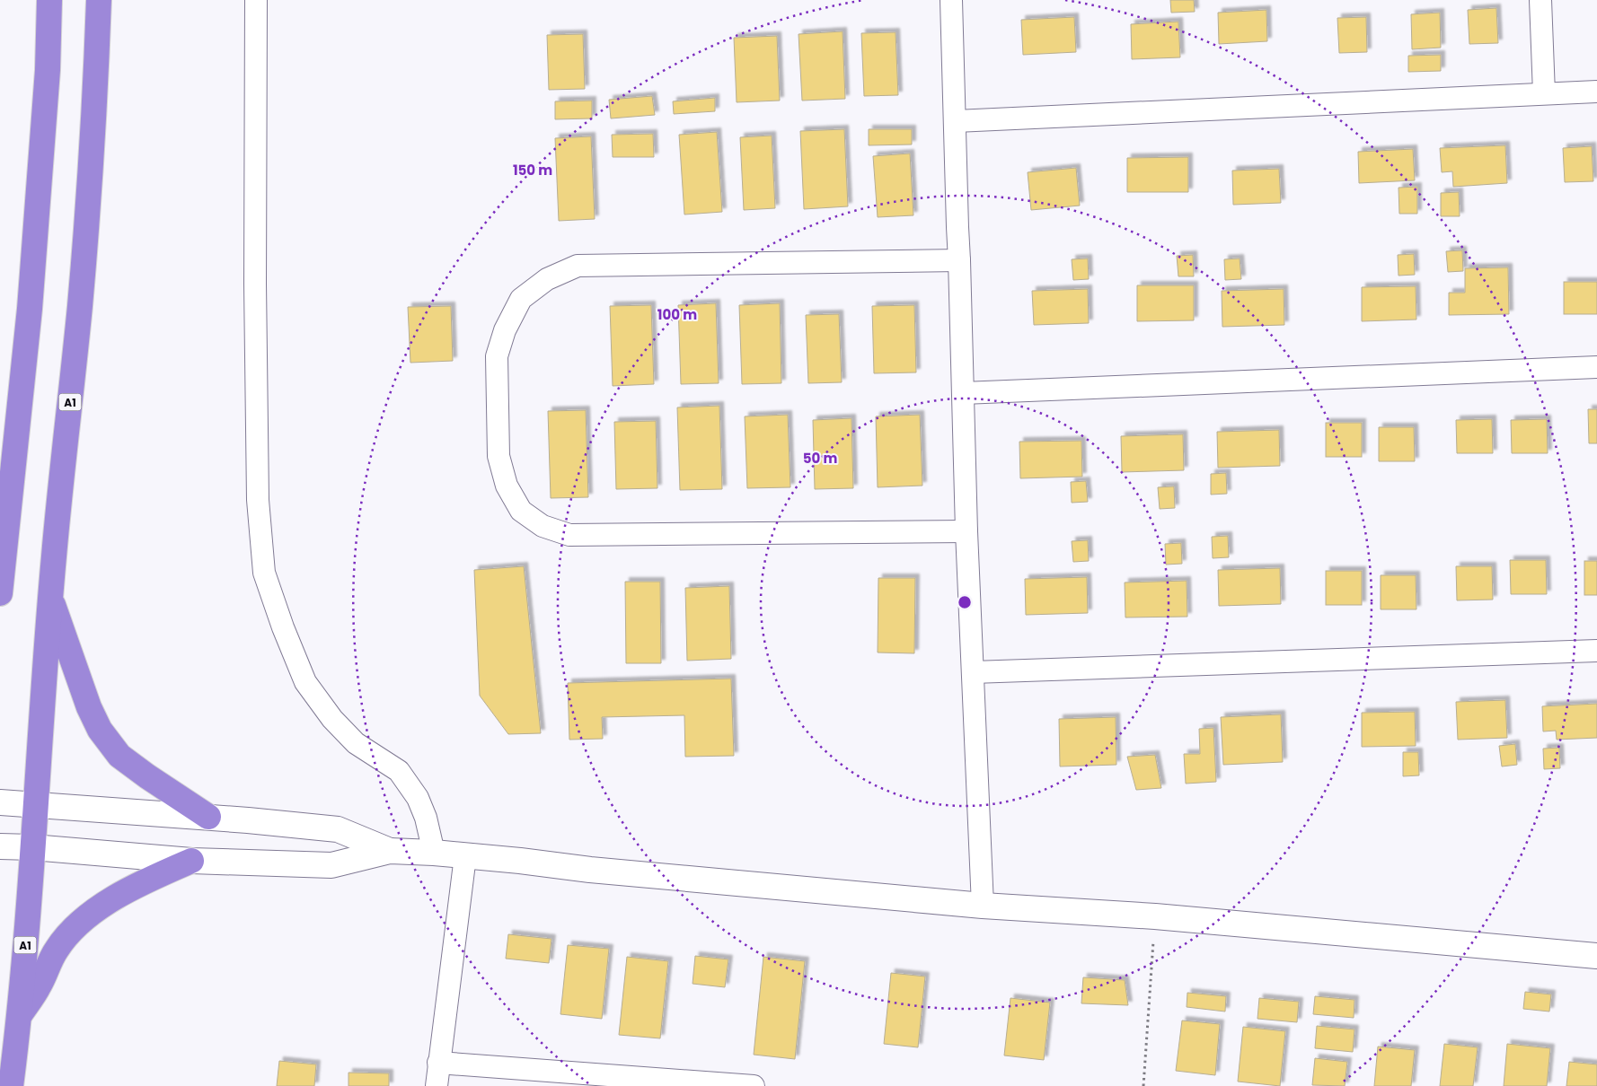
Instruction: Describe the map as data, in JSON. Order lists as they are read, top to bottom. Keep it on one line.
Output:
{"streets":{"highway":["A1"]},"rings":["150 m","100 m","50 m"]}
